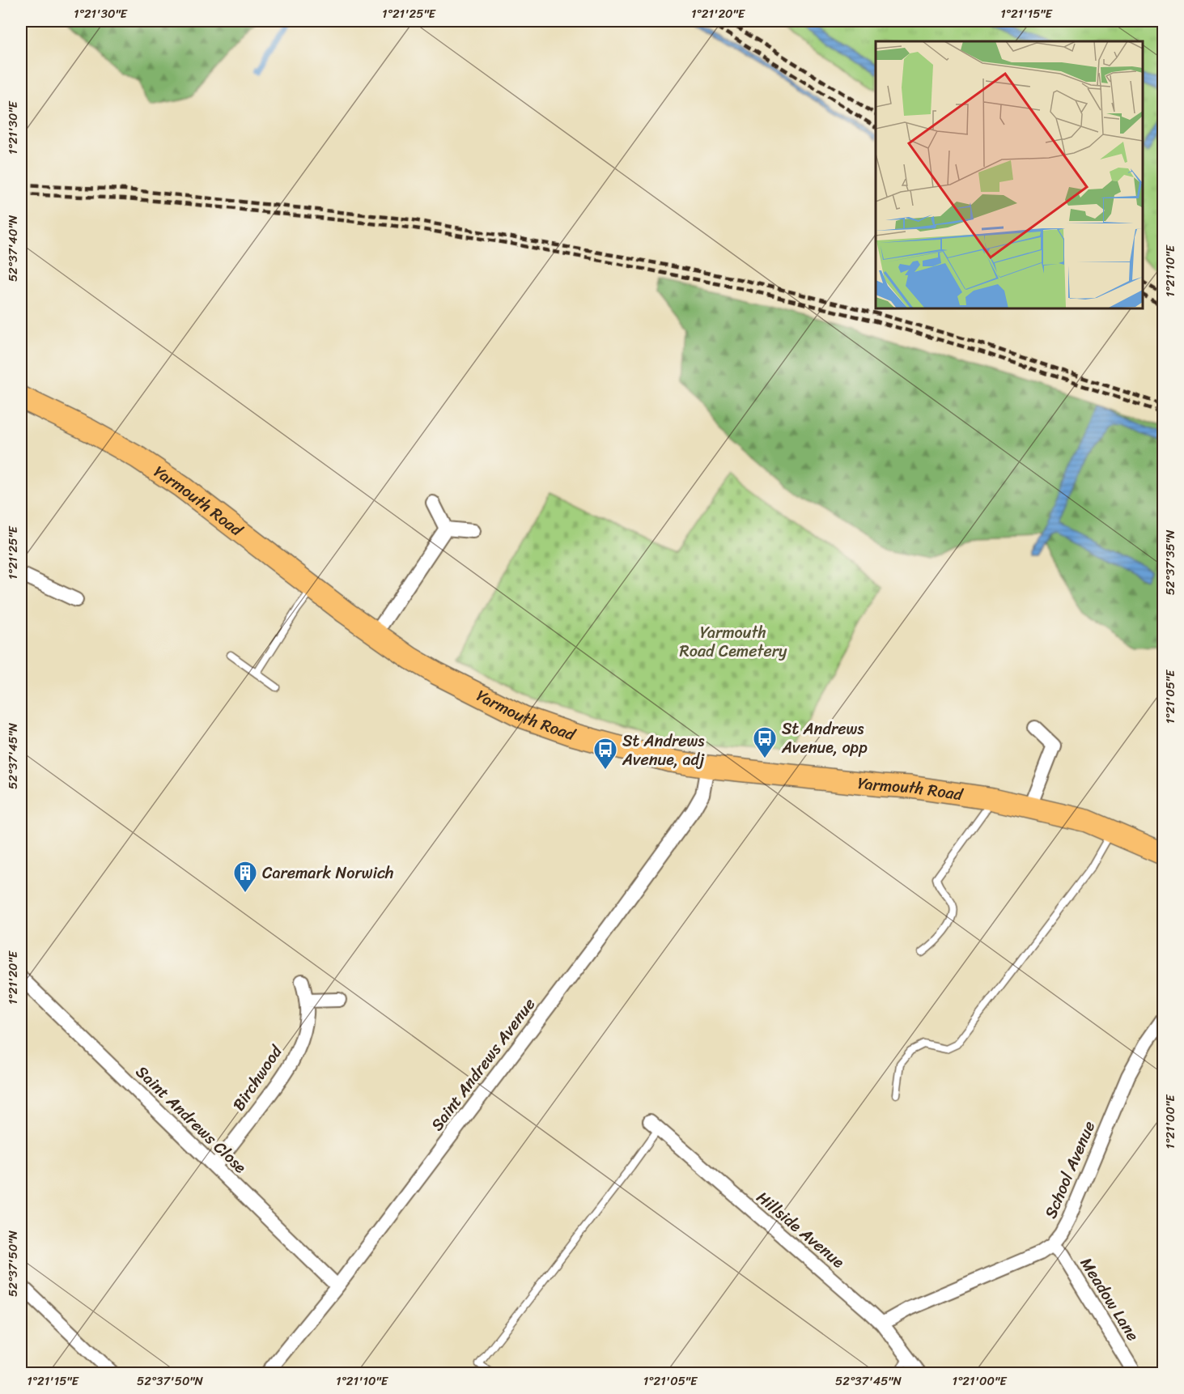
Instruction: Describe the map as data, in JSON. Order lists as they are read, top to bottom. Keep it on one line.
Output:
{"streets":{"main road":["Yarmouth Road"],"street":["Saint Andrews Avenue","Birchwood","Saint Andrews Close","School Avenue","Hillside Avenue","Meadow Lane"]},"crossings":[["Yarmouth Road","Saint Andrews Avenue"],["Saint Andrews Avenue","Saint Andrews Close"],["Birchwood","Saint Andrews Close"],["School Avenue","Hillside Avenue"],["School Avenue","Meadow Lane"]],"parks":["Yarmouth Road Cemetery"],"places":{"bus stop":["St Andrews Avenue, opp","St Andrews Avenue, adj"],"building":["Caremark Norwich"]},"coordinates":["1°21'30\"E","1°21'25\"E","1°21'20\"E","1°21'15\"E","52°37'40\"N","1°21'10\"E","52°37'35\"N","1°21'05\"E","52°37'45\"N","1°21'00\"E","52°37'50\"N"]}
